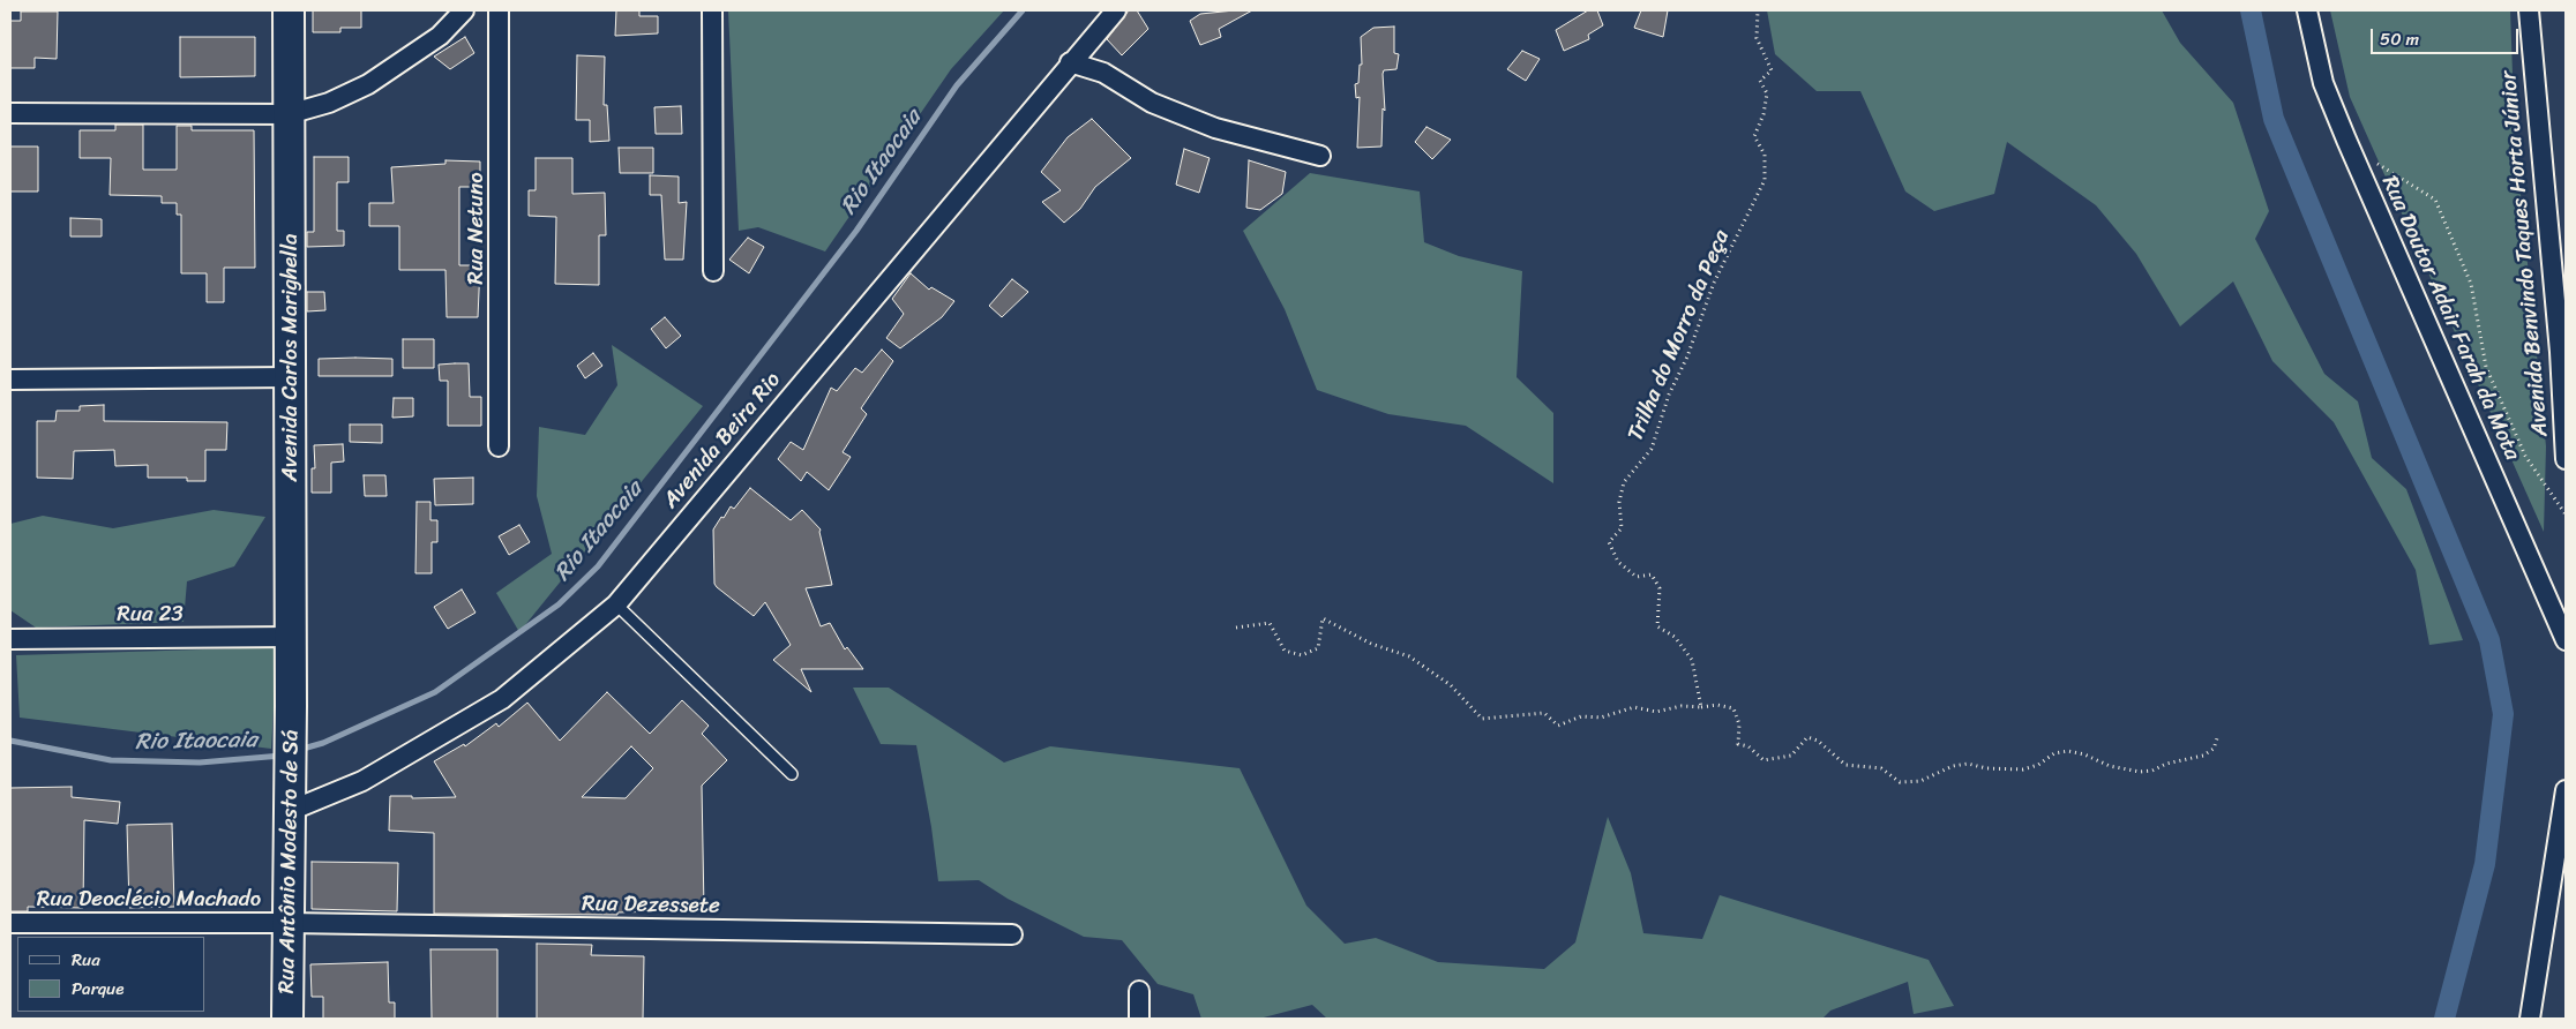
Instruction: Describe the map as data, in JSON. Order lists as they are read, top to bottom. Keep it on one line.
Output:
{"streets":{"main road":["Avenida Carlos Marighella","Rua Antônio Modesto de Sá"],"street":["Rua Netuno","Avenida Benvindo Taques Horta Júnior","Rua Doutor Adair Farah da Mota","Avenida Beira Rio","Rua 23","Rua Deoclécio Machado","Rua Dezessete"],"path":["Trilha do Morro da Peça"]},"crossings":[["Avenida Carlos Marighella","Rua 23"],["Avenida Carlos Marighella","Rua Antônio Modesto de Sá"],["Avenida Beira Rio","Rua Antônio Modesto de Sá"],["Rua Antônio Modesto de Sá","Rua Deoclécio Machado"],["Rua Antônio Modesto de Sá","Rua Dezessete"],["Rua Deoclécio Machado","Rua Dezessete"]],"water":["Rio Itaocaia"],"legend":["Rua","Parque"],"scale_bar":"50 m"}
